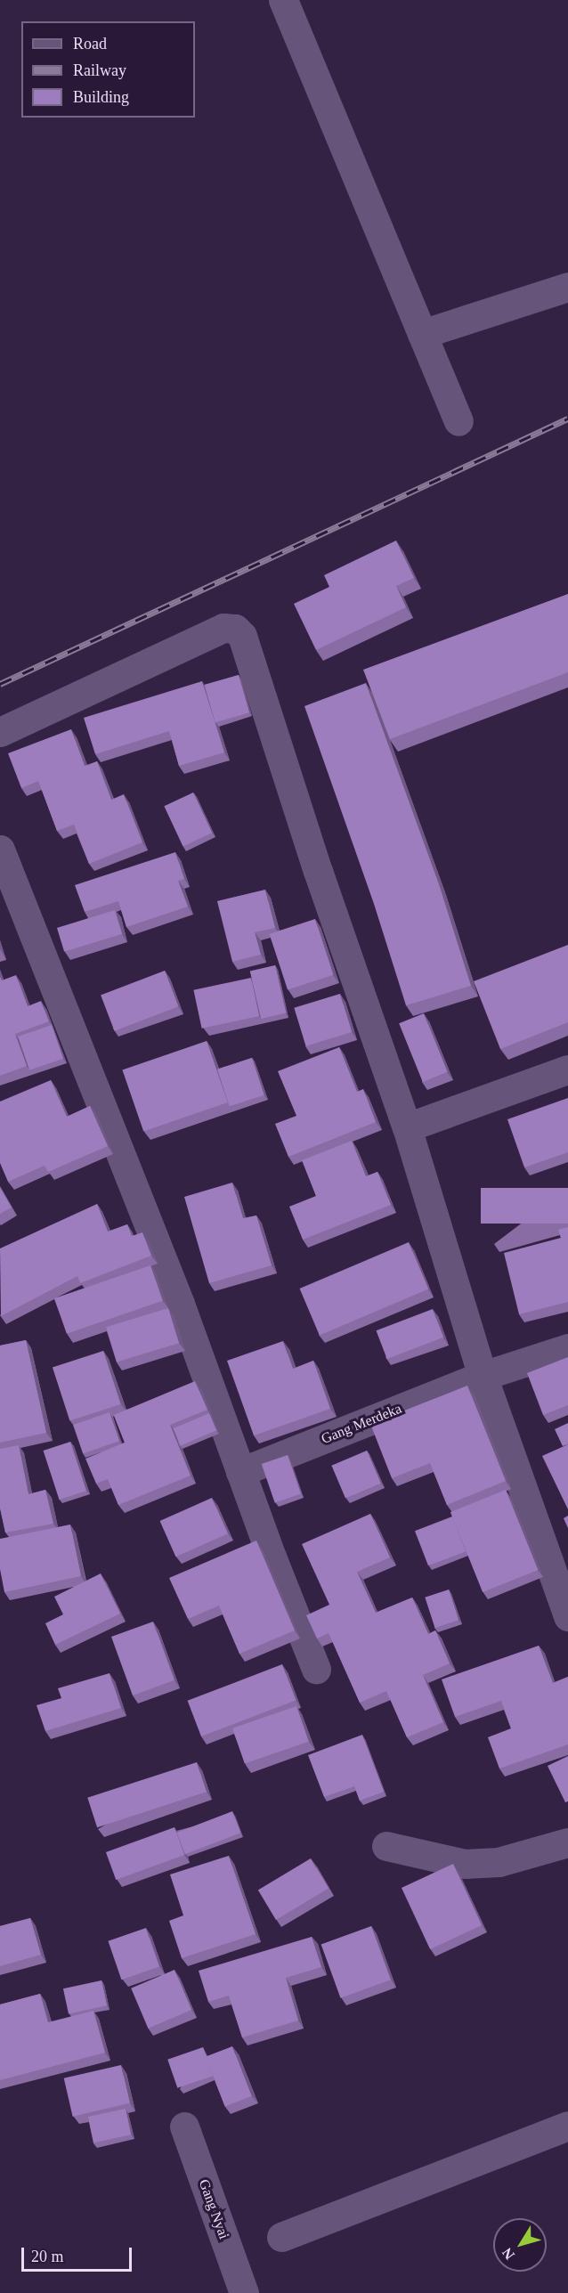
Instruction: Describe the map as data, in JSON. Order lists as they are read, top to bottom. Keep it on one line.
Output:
{"streets":{"street":["Gang Merdeka","Gang Nyai"]},"legend":["Road","Railway","Building"],"scale_bar":"20 m","north":"bottom left"}
